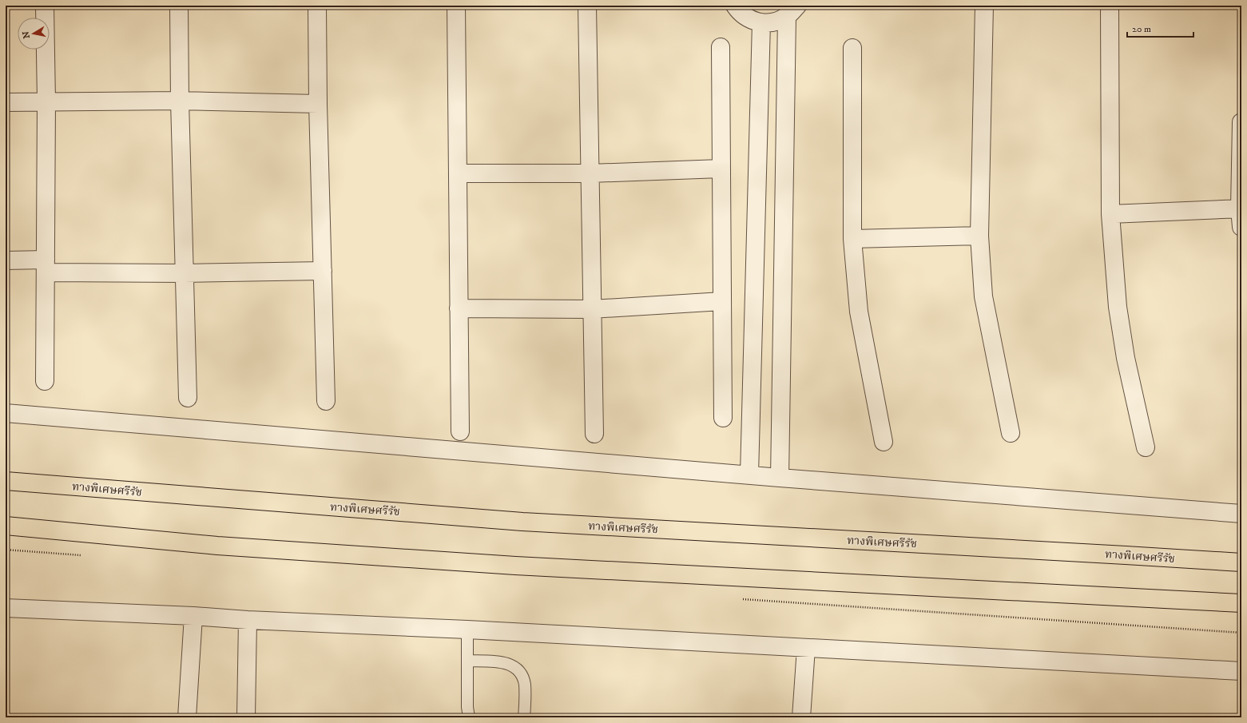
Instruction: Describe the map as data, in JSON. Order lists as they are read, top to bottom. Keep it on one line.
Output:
{"streets":{"highway":["ทางพิเศษศรีรัช"]},"scale_bar":"20 m","north":"left"}
